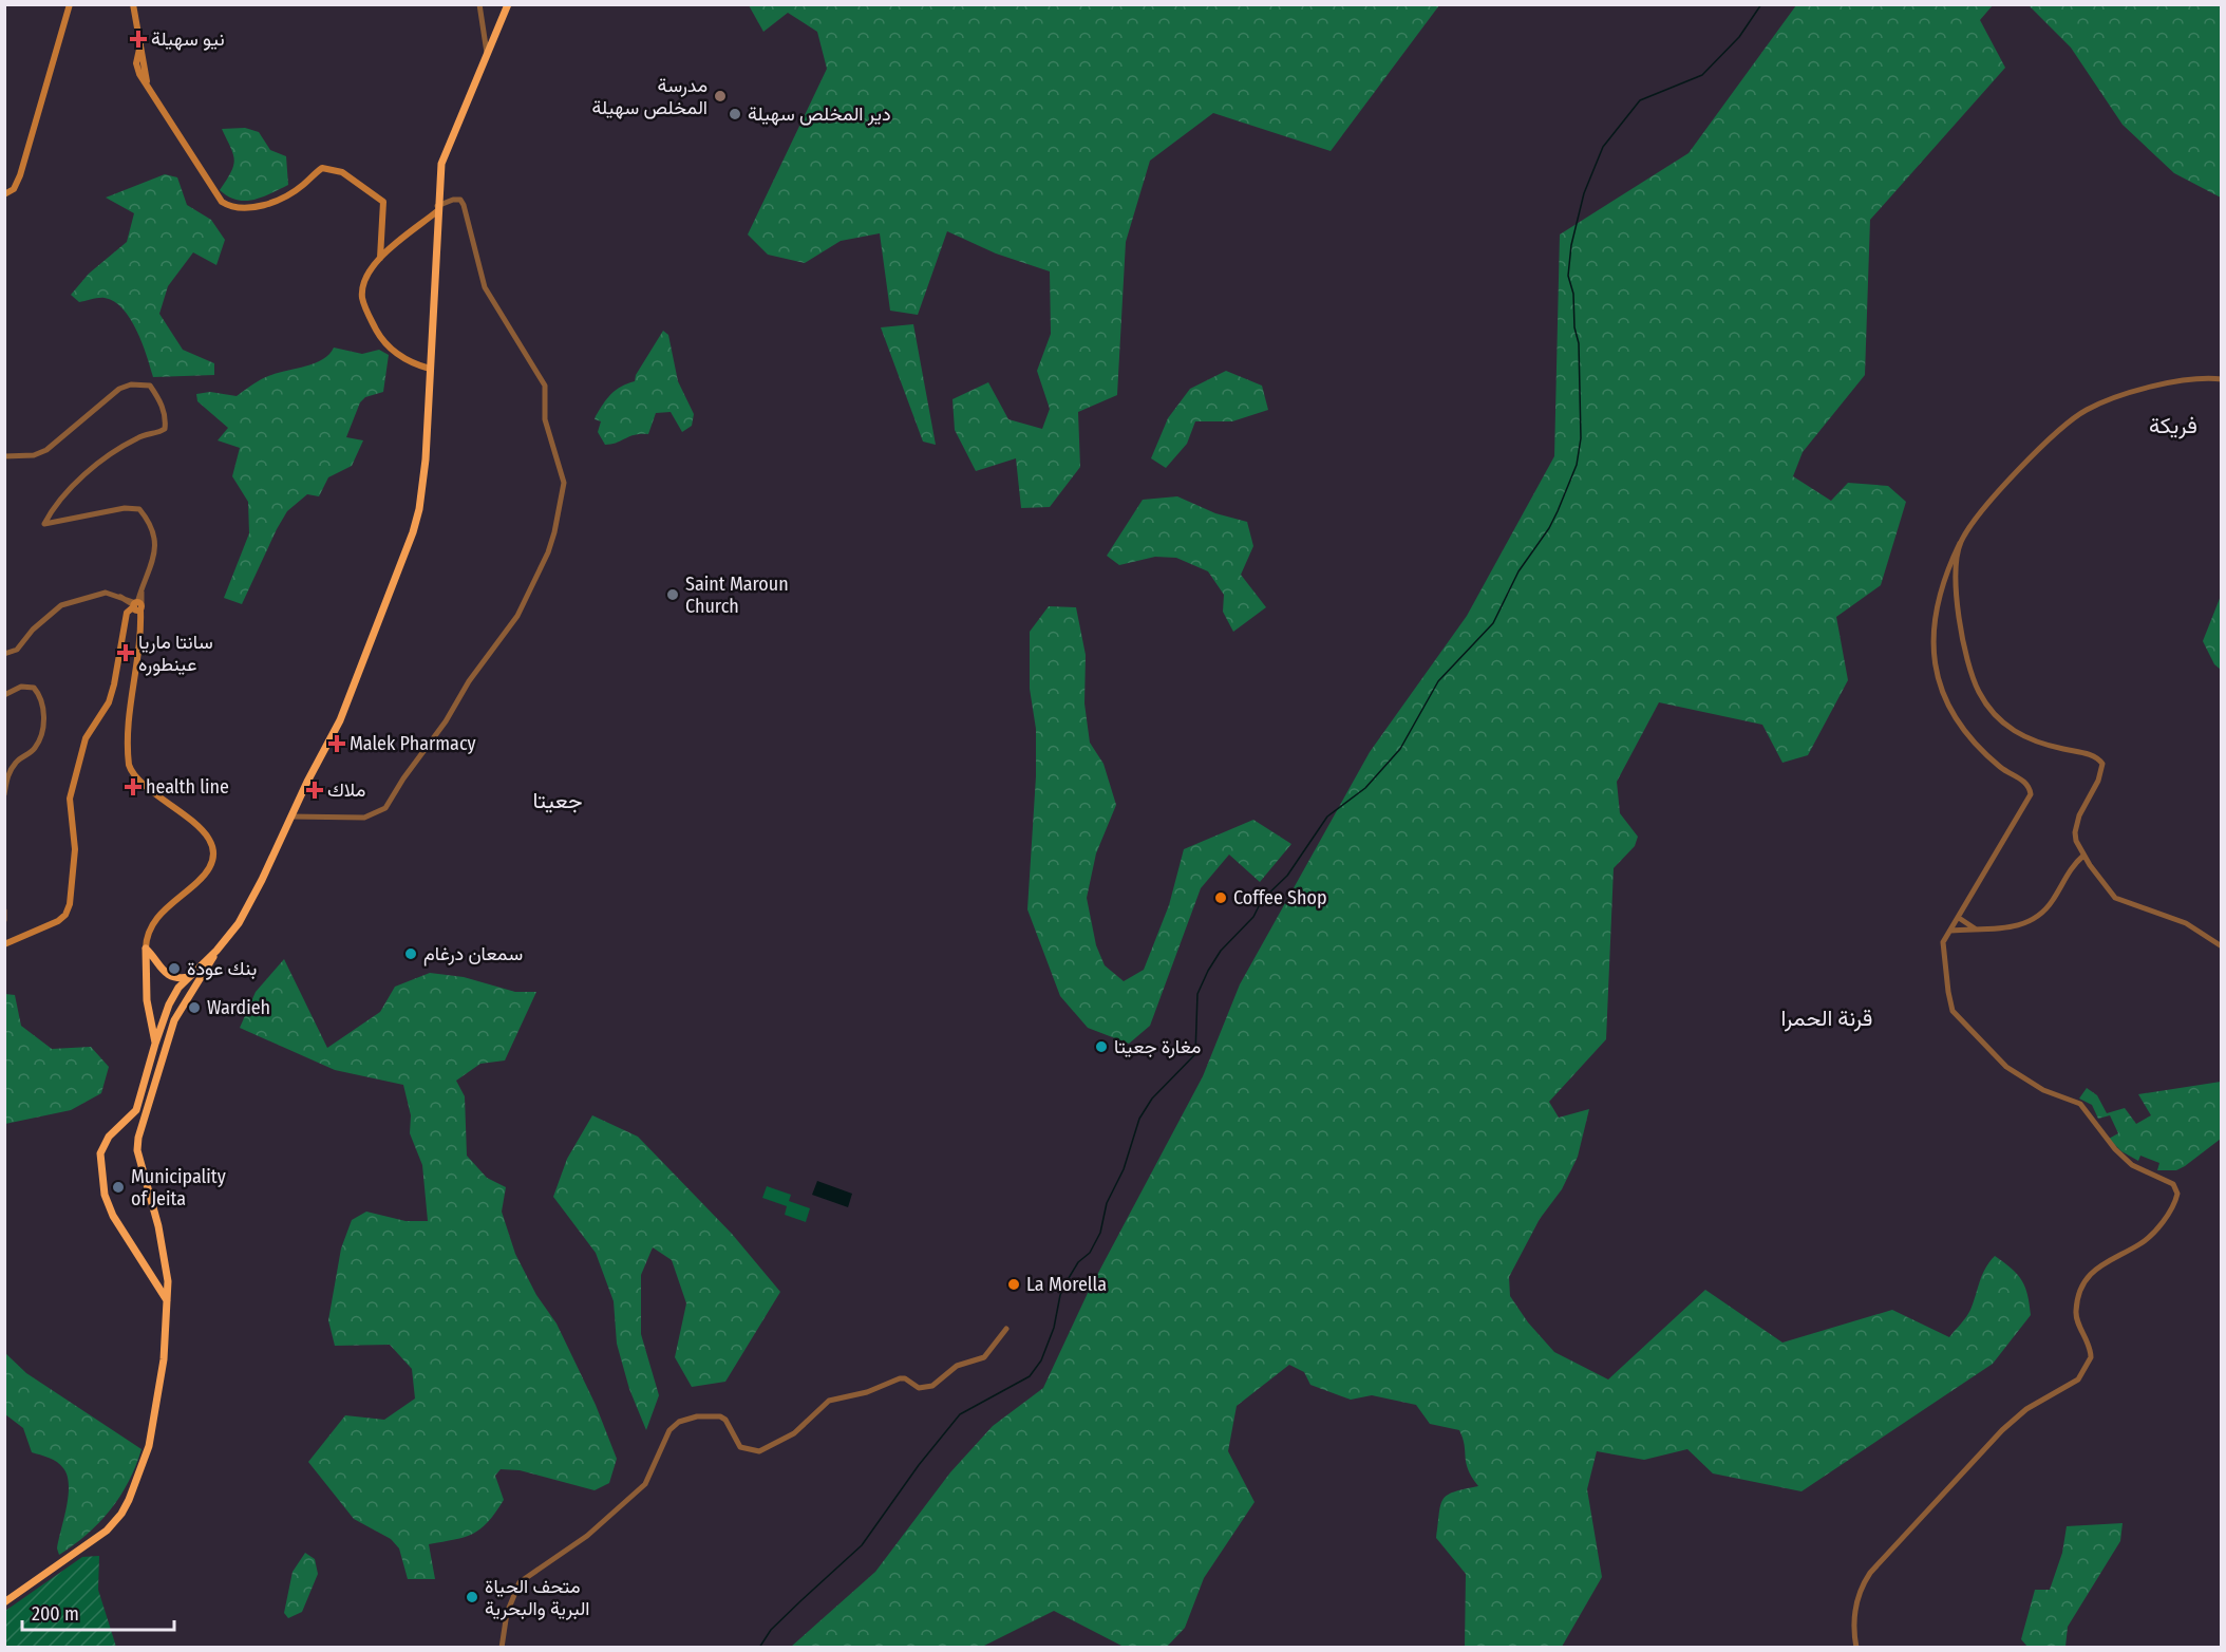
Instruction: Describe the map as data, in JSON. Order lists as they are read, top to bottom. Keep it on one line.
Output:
{"districts":["فريكة","جعيتا","قرنة الحمرا"],"places":{"health":["نيو سهيلة","سانتا ماريا عينطوره","Malek Pharmacy","health line","ملاك"],"other":["مدرسة المخلص سهيلة","دير المخلص سهيلة","Saint Maroun Church","Coffee Shop","سمعان درغام","بنك عودة","Wardieh","مغارة جعيتا","Municipality of Jeita","La Morella","متحف الحياة البرية والبحرية"]},"scale_bar":"200 m"}
